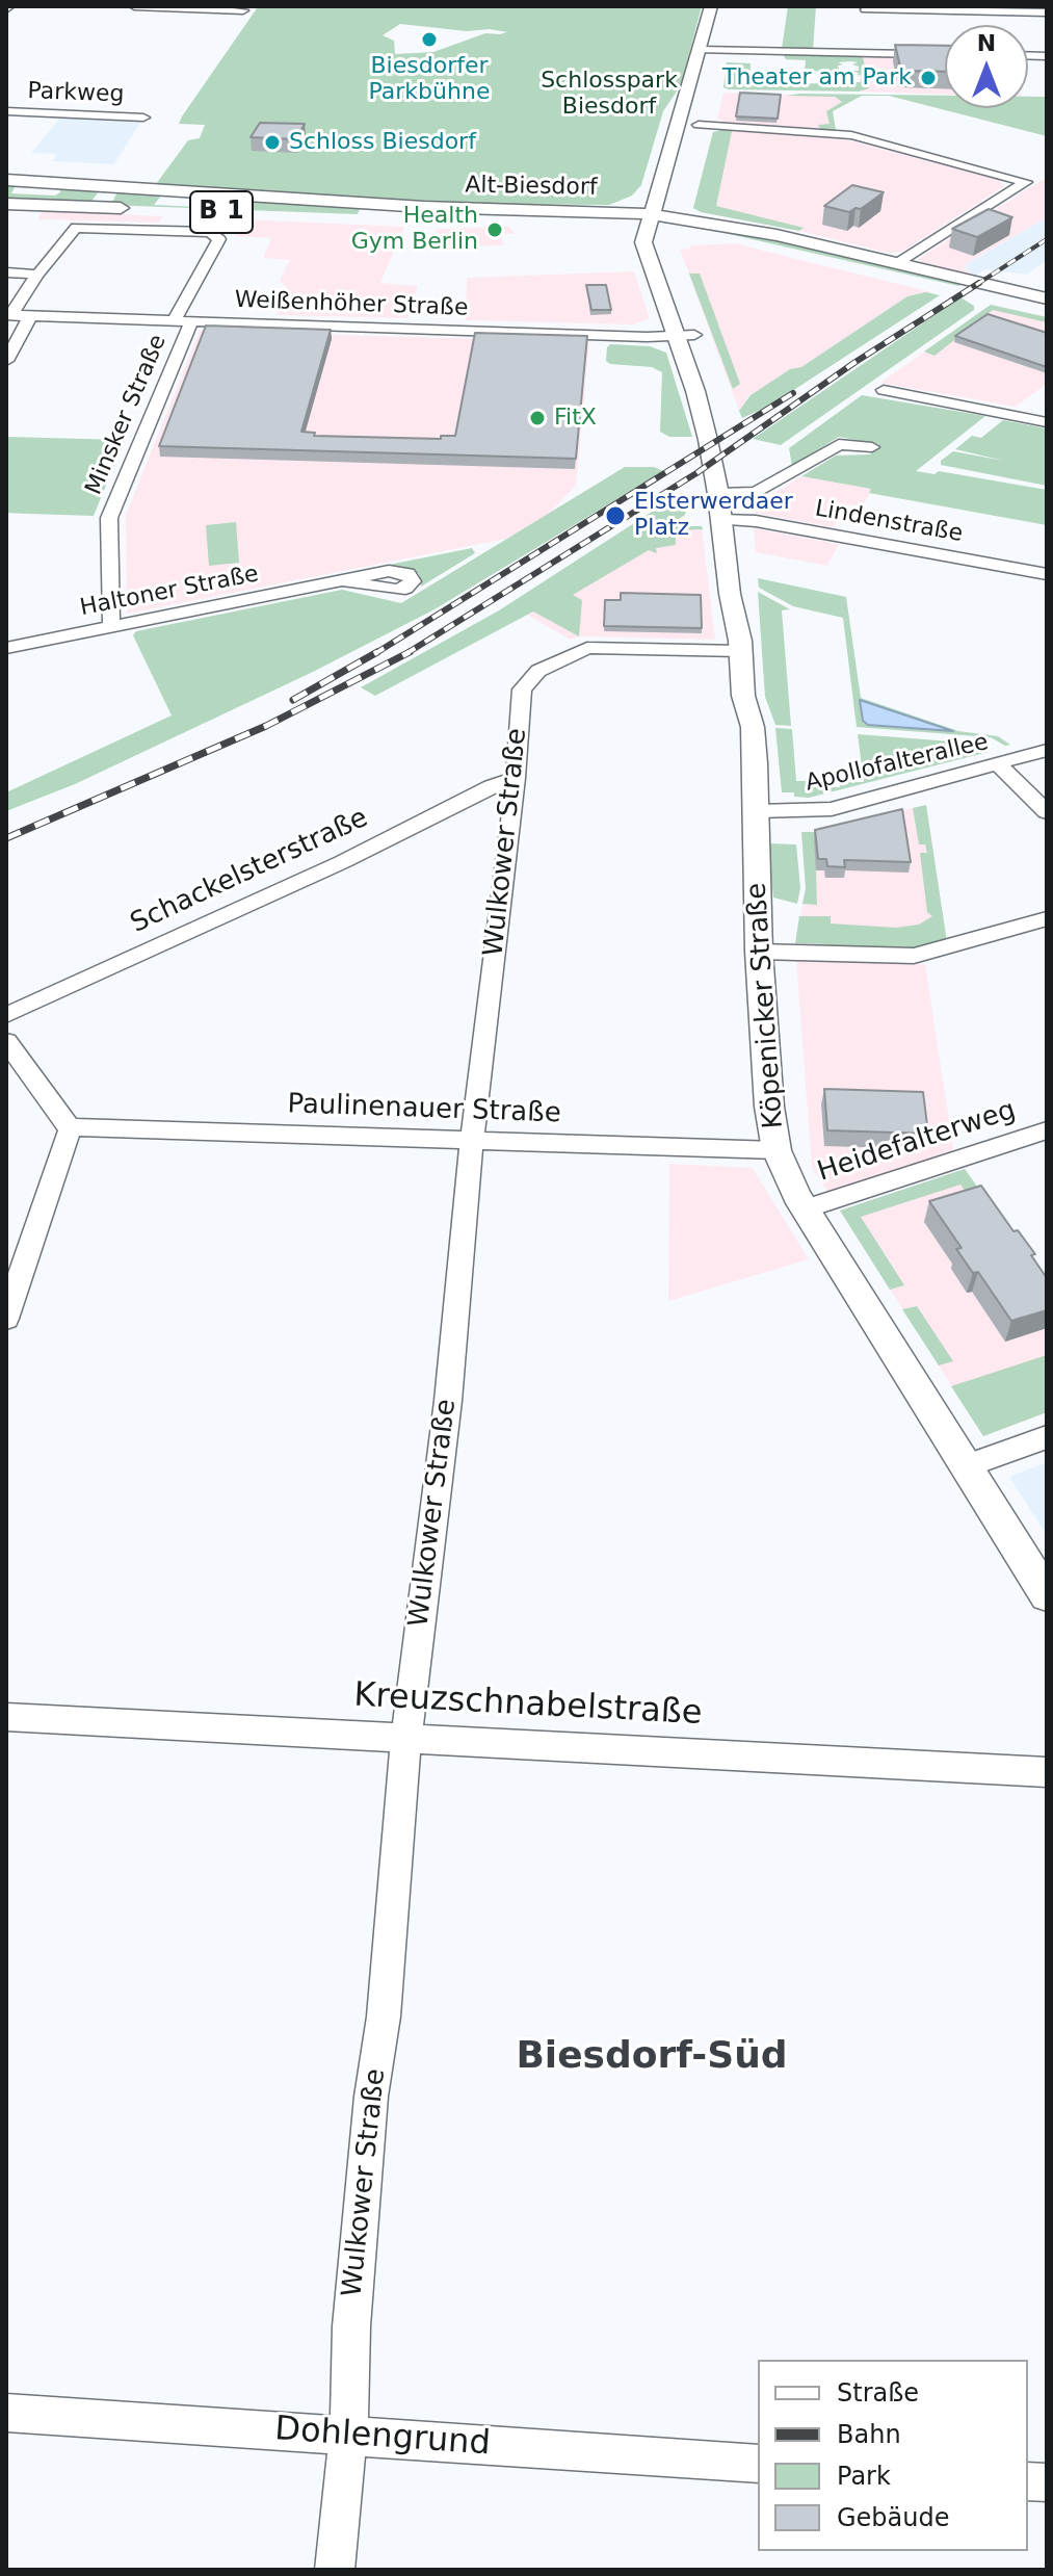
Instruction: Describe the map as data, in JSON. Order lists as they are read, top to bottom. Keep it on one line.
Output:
{"streets":{"main road":["Alt-Biesdorf","B 1","Köpenicker Straße"],"street":["Parkweg","Weißenhöher Straße","Minsker Straße","Lindenstraße","Haltoner Straße","Apollofalterallee","Wulkower Straße","Schackelsterstraße","Paulinenauer Straße","Heidefalterweg","Kreuzschnabelstraße","Dohlengrund"]},"crossings":[["Alt-Biesdorf","Köpenicker Straße"],["Weißenhöher Straße","Minsker Straße"],["Weißenhöher Straße","Köpenicker Straße"],["Minsker Straße","Haltoner Straße"],["Lindenstraße","Köpenicker Straße"],["Apollofalterallee","Köpenicker Straße"],["Wulkower Straße","Schackelsterstraße"],["Wulkower Straße","Köpenicker Straße"],["Wulkower Straße","Paulinenauer Straße"],["Wulkower Straße","Kreuzschnabelstraße"],["Wulkower Straße","Dohlengrund"],["Köpenicker Straße","Paulinenauer Straße"],["Köpenicker Straße","Heidefalterweg"]],"districts":["Biesdorf-Süd"],"parks":["Schlosspark Biesdorf"],"places":["Biesdorfer Parkbühne","Theater am Park","Schloss Biesdorf","Health Gym Berlin","FitX","Elsterwerdaer Platz"],"legend":["Straße","Bahn","Park","Gebäude"],"north":"top"}
